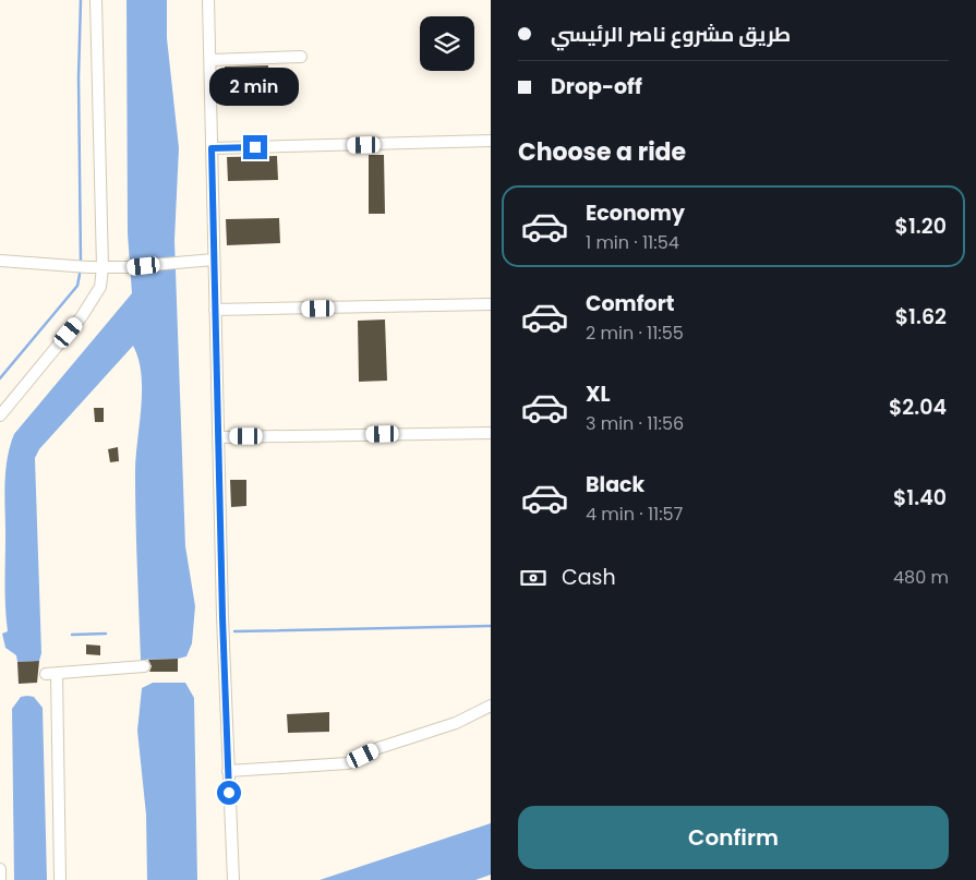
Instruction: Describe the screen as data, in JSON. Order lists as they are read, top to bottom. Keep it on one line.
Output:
{"page":{"banner":["طريق مشروع ناصر الرئيسي","Drop-off"],"bubble":"2 min","heading":"Choose a ride","list":[{"name":"Economy","note":"1 min · 11:54","value":"$1.20"},{"name":"Comfort","note":"2 min · 11:55","value":"$1.62"},{"name":"XL","note":"3 min · 11:56","value":"$2.04"},{"name":"Black","note":"4 min · 11:57","value":"$1.40"}],"pay":["Cash","480 m"],"buttons":"Confirm"}}
